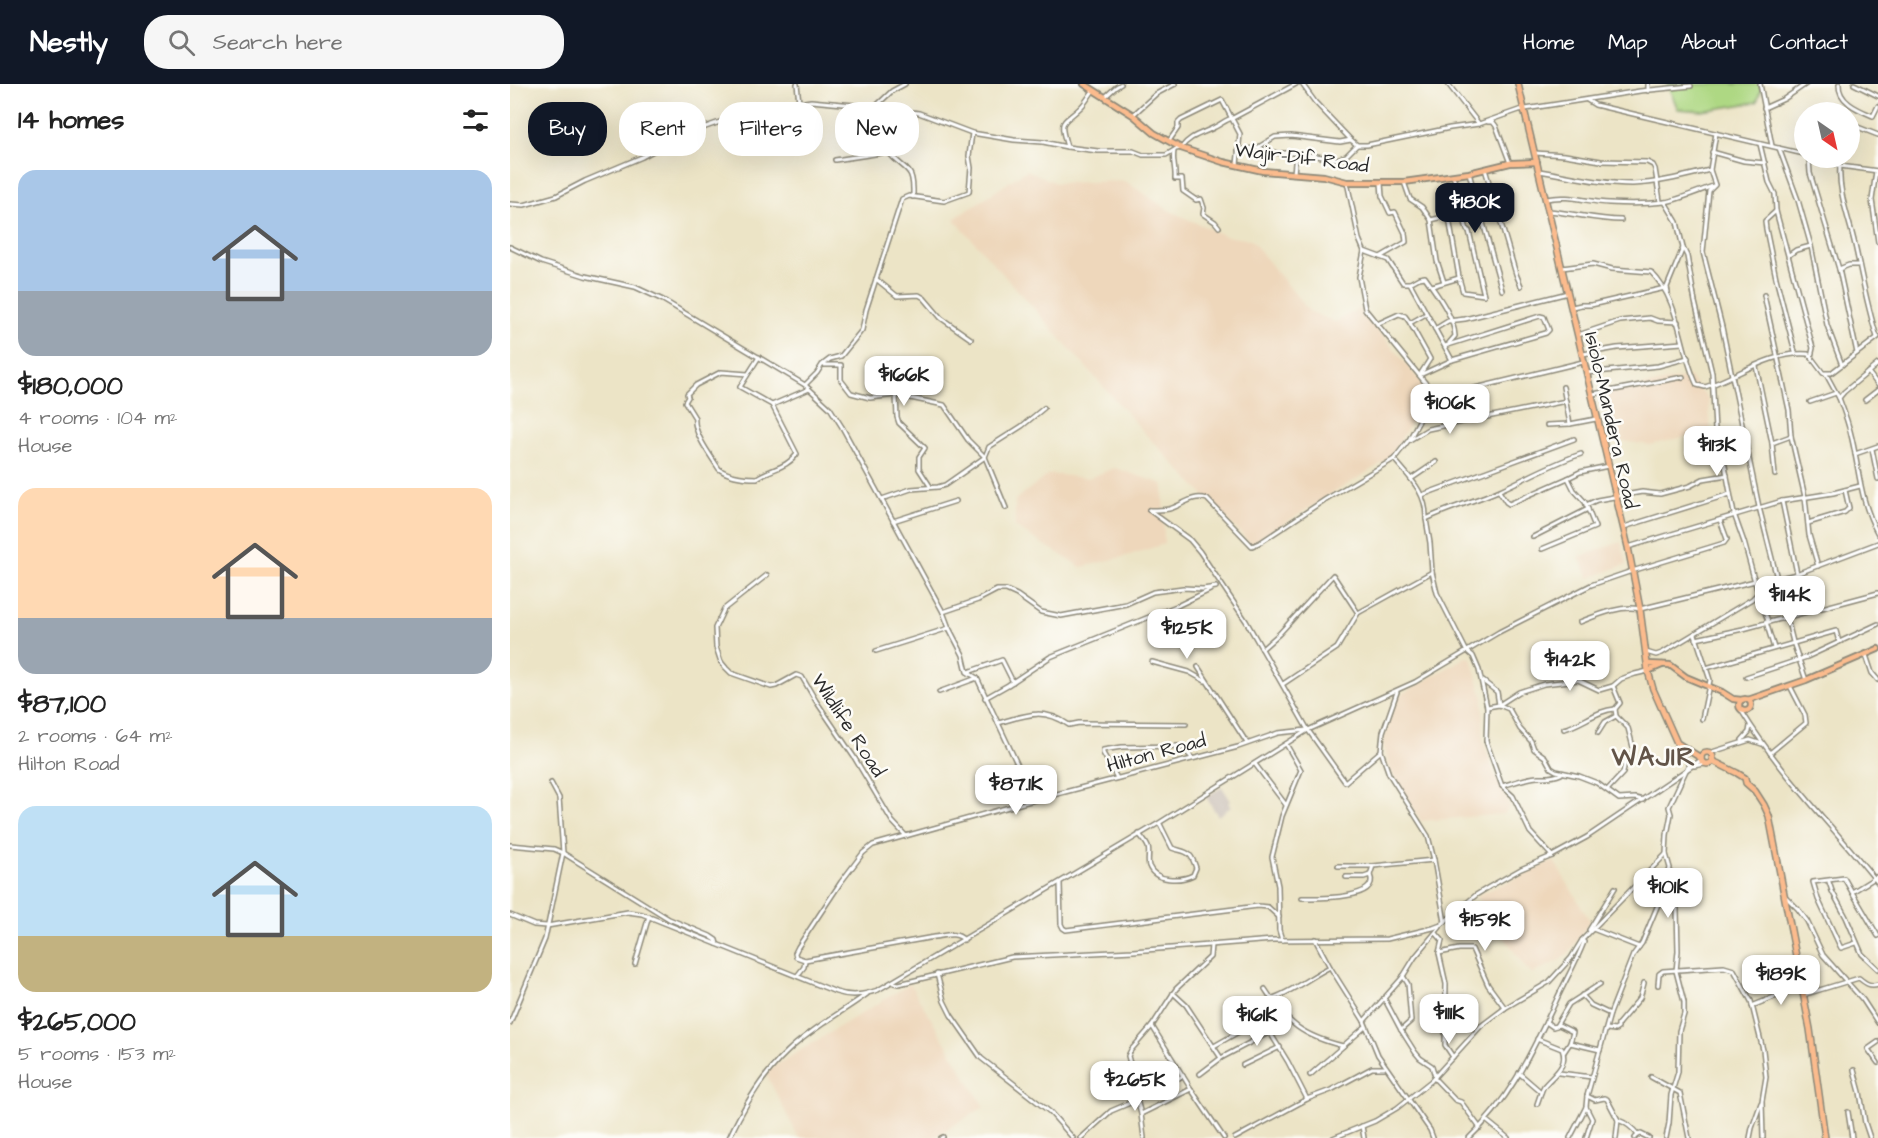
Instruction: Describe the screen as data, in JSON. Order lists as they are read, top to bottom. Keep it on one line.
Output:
{"streets":{"highway":["Isiolo-Mandera Road"],"main road":["Wajir-Dif Road"],"street":["Wildlife Road","Hilton Road"]},"crossings":[["Wajir-Dif Road","Isiolo-Mandera Road"],["Wildlife Road","Hilton Road"]],"districts":["WAJIR"],"north":"bottom right","page":{"header":"Nestly","search":"Search here","nav":["Home","Map","About","Contact"],"heading":"14 homes","chip":["Buy","Rent","Filters","New"],"list":[{"name":"$180,000","note":"4 rooms · 104 m² · House"},{"name":"$87,100","note":"2 rooms · 64 m² · Hilton Road"},{"name":"$265,000","note":"5 rooms · 153 m² · House"}],"price":["$180K","$166K","$106K","$113K","$114K","$125K","$142K","$87.1K","$101K","$159K","$189K","$111K","$161K","$265K"]}}
